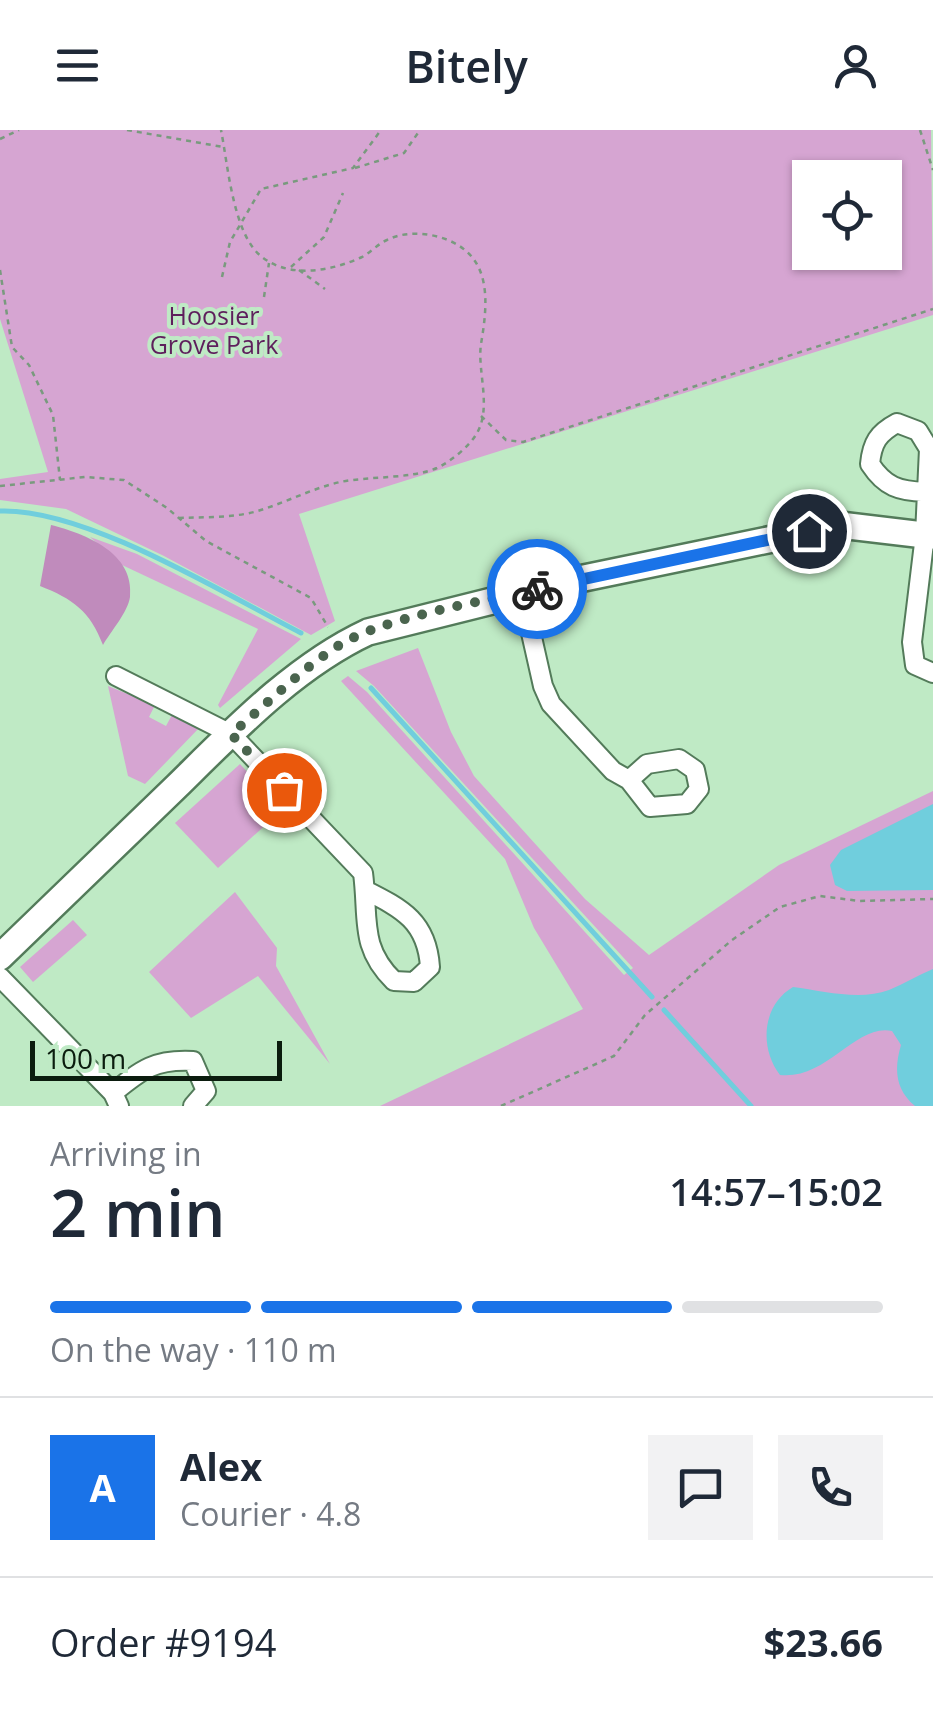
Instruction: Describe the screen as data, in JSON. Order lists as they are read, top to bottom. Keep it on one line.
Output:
{"parks":["Hoosier Grove Park"],"scale_bar":"100 m","page":{"header":"Bitely","scale":"100 m","heading":["2 min","Arriving in","14:57–15:02"],"panel":["Alex","Courier · 4.8","Order #9194","$23.66"],"bar":"On the way · 110 m","round":"A"}}
